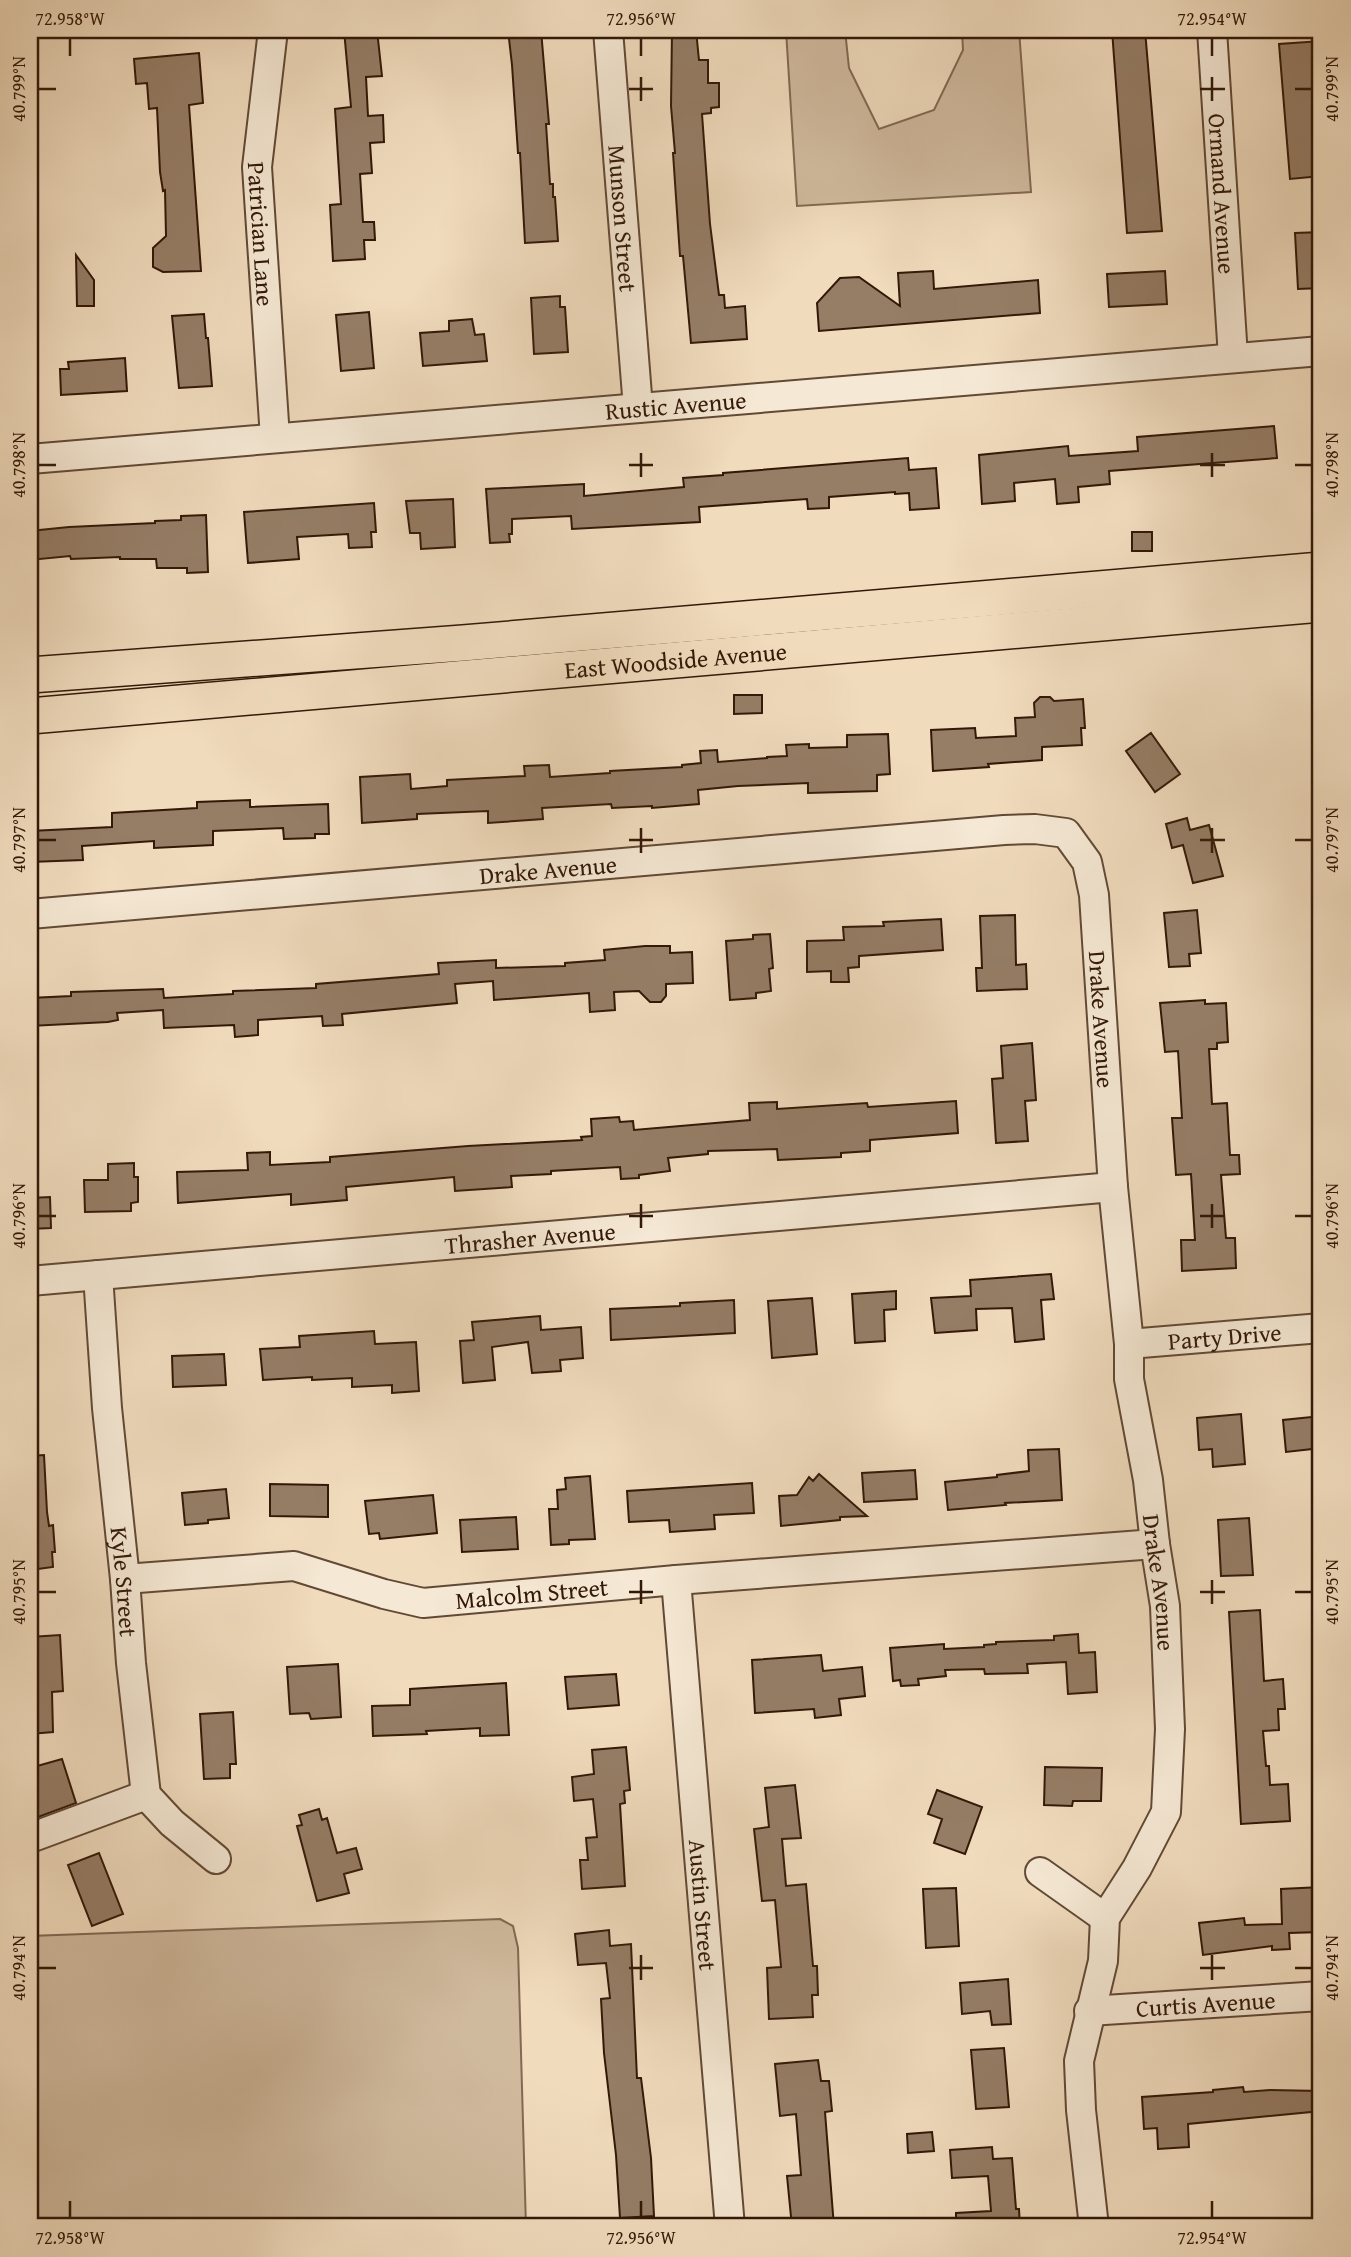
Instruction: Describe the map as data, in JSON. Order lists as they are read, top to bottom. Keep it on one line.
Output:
{"streets":{"main road":["East Woodside Avenue"],"street":["Ormand Avenue","Munson Street","Patrician Lane","Rustic Avenue","Drake Avenue","Thrasher Avenue","Party Drive","Kyle Street","Malcolm Street","Austin Street","Curtis Avenue"]},"crossings":[["Ormand Avenue","Rustic Avenue"],["Munson Street","Rustic Avenue"],["Patrician Lane","Rustic Avenue"],["Drake Avenue","Thrasher Avenue"],["Drake Avenue","Party Drive"],["Drake Avenue","Malcolm Street"],["Thrasher Avenue","Kyle Street"],["Kyle Street","Malcolm Street"],["Malcolm Street","Austin Street"]],"coordinates":["72.958°W","72.956°W","72.954°W","40.799°N","40.798°N","40.797°N","40.796°N","40.795°N","40.794°N"]}
